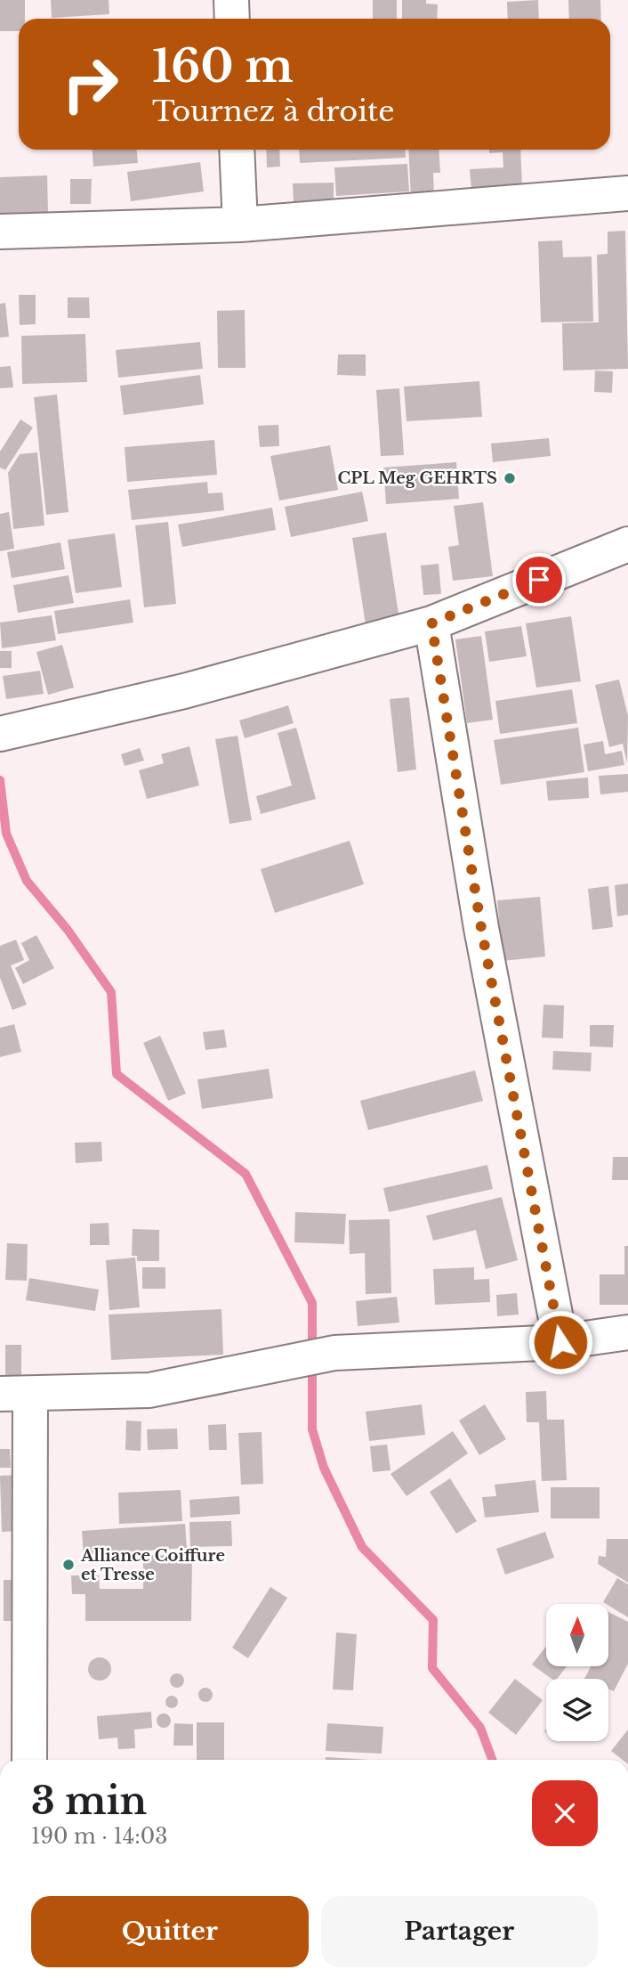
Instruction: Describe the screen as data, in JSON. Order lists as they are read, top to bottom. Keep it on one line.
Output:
{"places":["CPL Meg GEHRTS","Alliance Coiffure et Tresse"],"north":"top","page":{"turn":["160 m","Tournez à droite"],"heading":["3 min","190 m · 14:03"],"buttons":["Quitter","Partager"]}}
